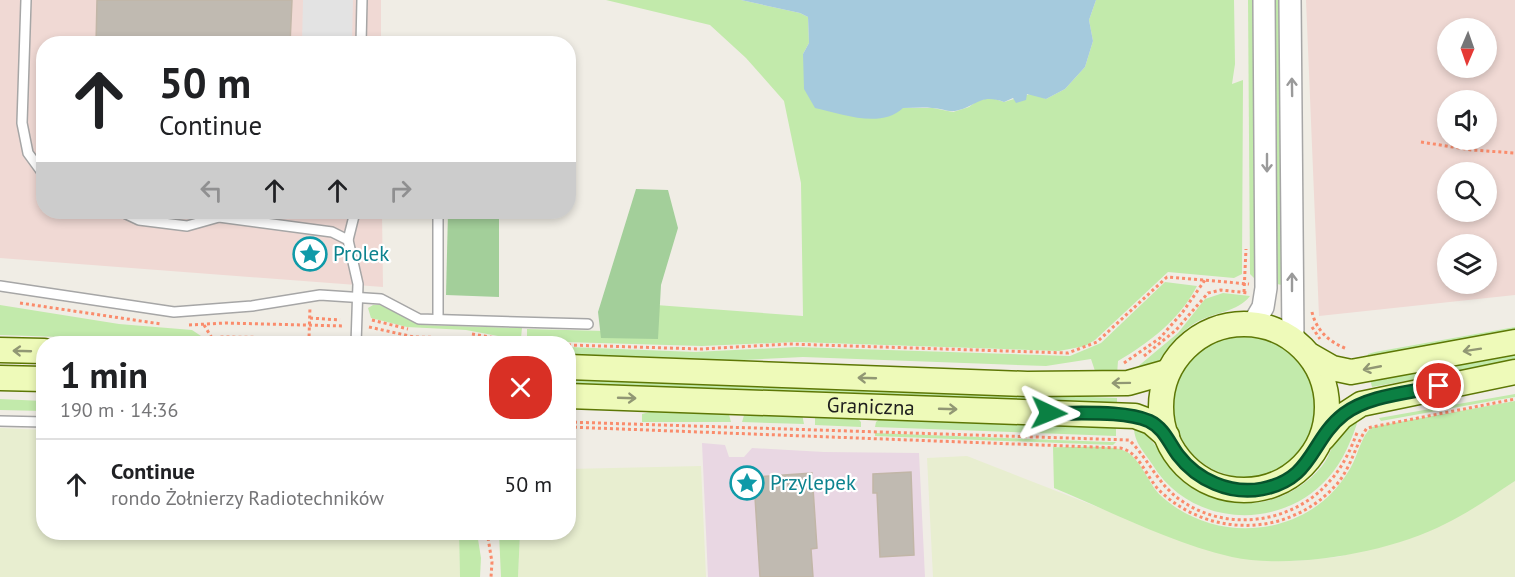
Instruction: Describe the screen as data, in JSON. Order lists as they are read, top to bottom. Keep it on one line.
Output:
{"streets":{"main road":["Graniczna"]},"places":{"place":["Prolek","Przylepek"]},"north":"bottom","page":{"turn":["50 m","Continue"],"heading":["1 min","190 m · 14:36"],"list":[{"name":"Continue","note":"rondo Żołnierzy Radiotechników","value":"50 m"}]}}
